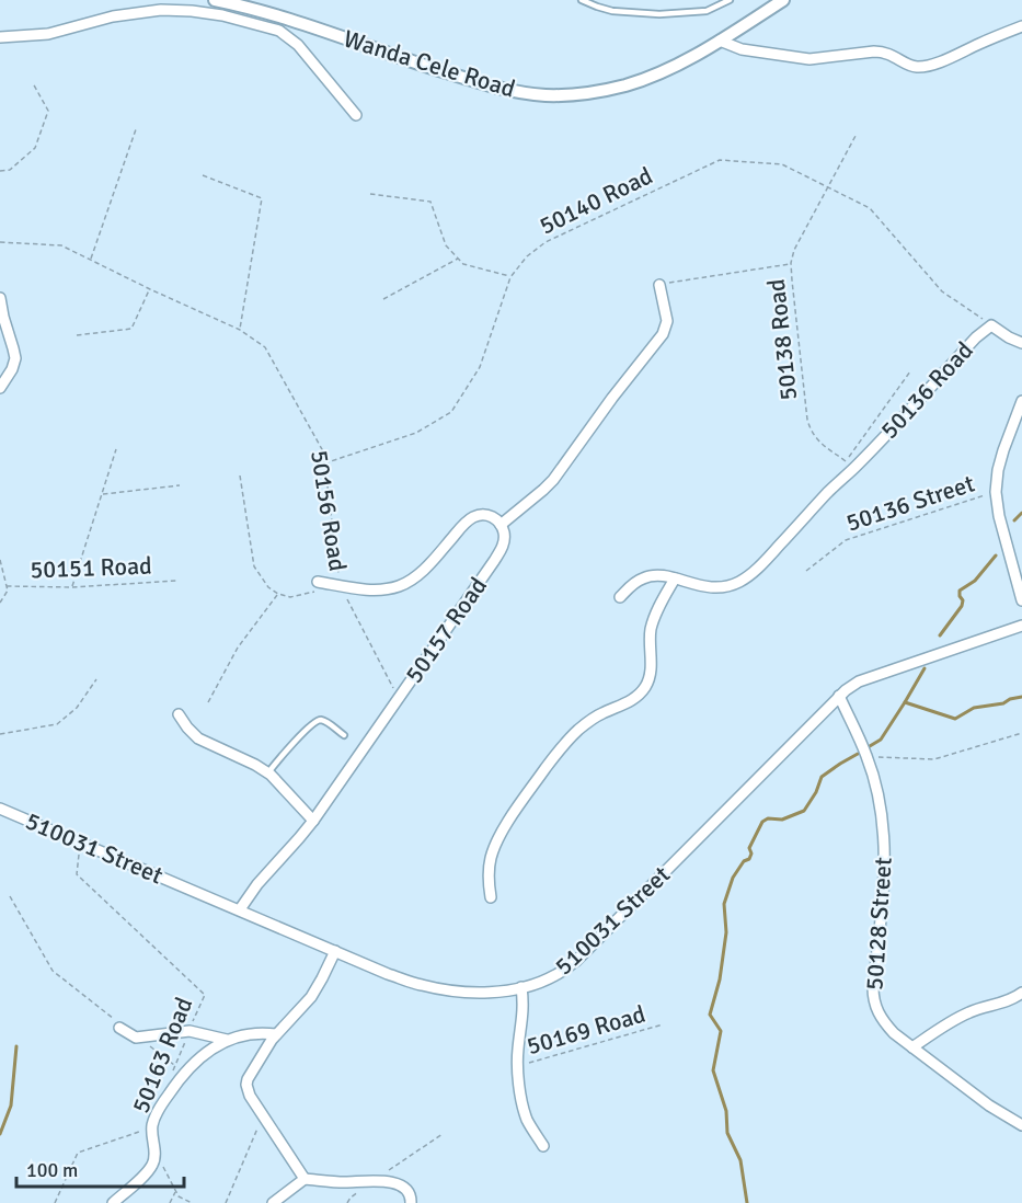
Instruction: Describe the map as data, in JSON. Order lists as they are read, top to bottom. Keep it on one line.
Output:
{"streets":{"street":["Wanda Cele Road","50136 Road","50157 Road","510031 Street","50128 Street"],"path":["50140 Road","50138 Road","50136 Street","50156 Road","50151 Road","50169 Road","50163 Road"]},"crossings":[["50140 Road","50138 Road"],["50140 Road","50136 Road"],["50140 Road","50156 Road"],["50156 Road","50157 Road"],["510031 Street","50128 Street"],["510031 Street","50163 Road"]],"scale_bar":"100 m"}
